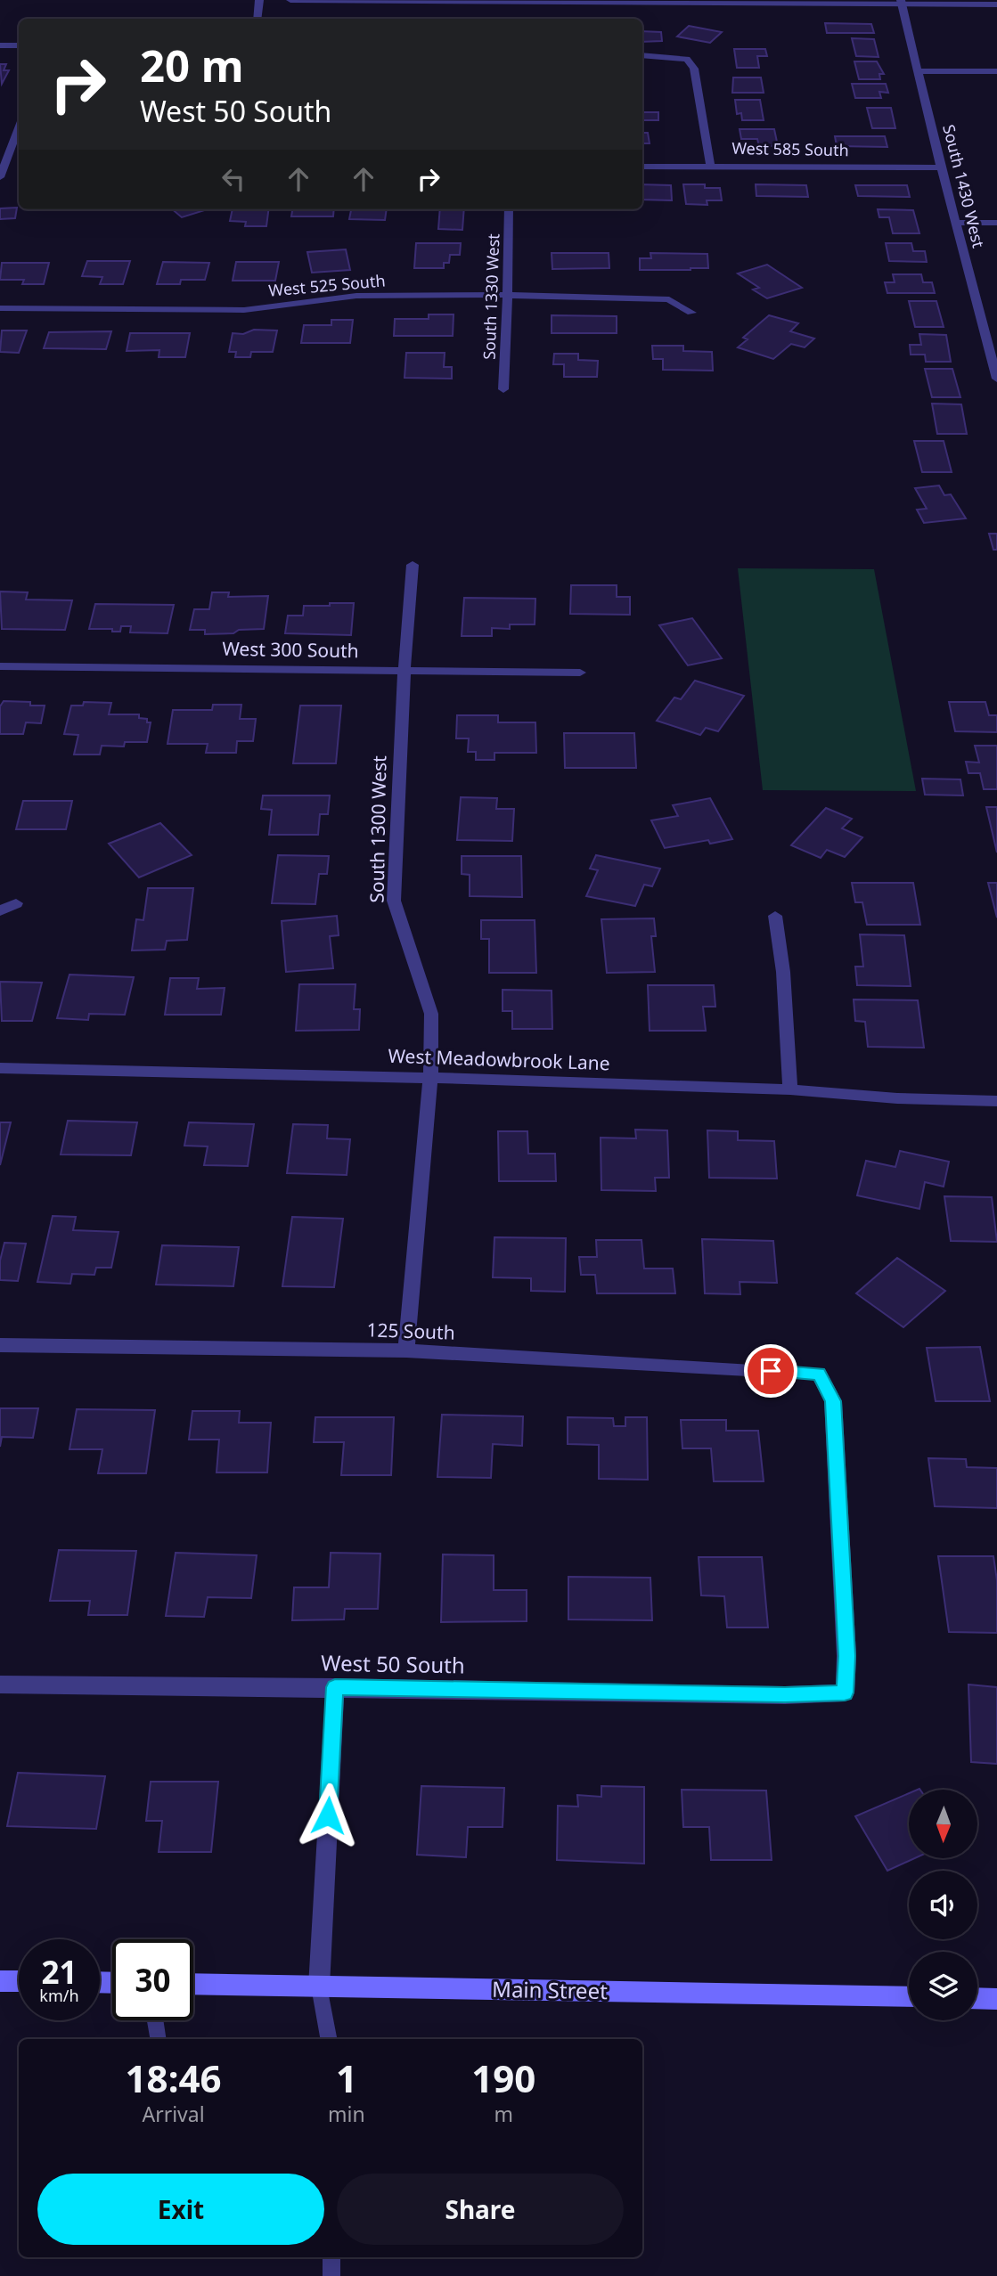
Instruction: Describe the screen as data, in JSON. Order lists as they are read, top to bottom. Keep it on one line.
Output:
{"streets":{"main road":["Main Street"],"street":["West 585 South","South 1430 West","West 525 South","South 1330 West","West 300 South","South 1300 West","West Meadowbrook Lane","125 South","West 50 South"]},"crossings":[["West 585 South","South 1430 West"],["West 525 South","South 1330 West"],["West 300 South","South 1300 West"],["South 1300 West","West Meadowbrook Lane"],["South 1300 West","125 South"],["125 South","West 50 South"]],"north":"bottom","page":{"turn":["20 m","West 50 South"],"speed":"21 km/h","limit":"30","eta":["18:46","Arrival","1","min","190","m"],"buttons":["Exit","Share"]}}
